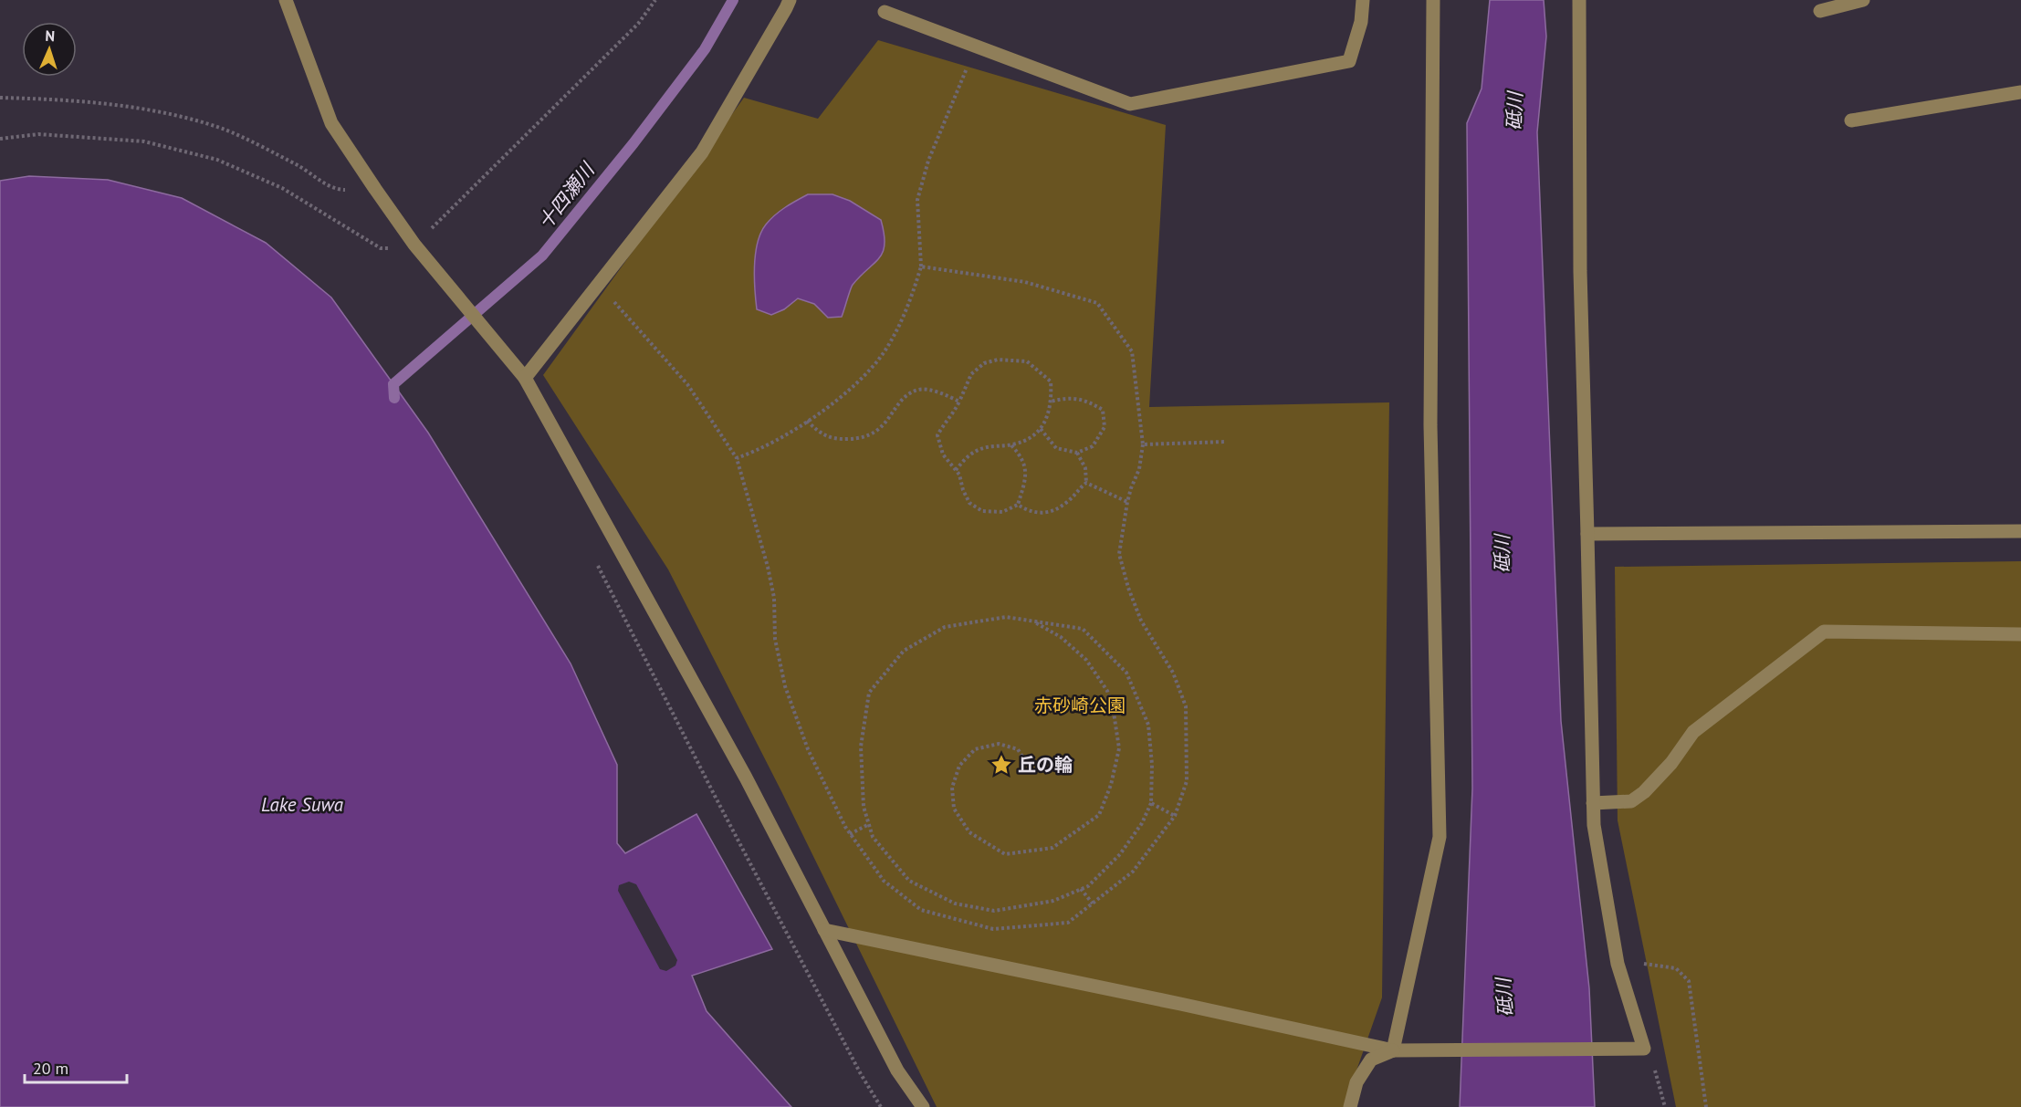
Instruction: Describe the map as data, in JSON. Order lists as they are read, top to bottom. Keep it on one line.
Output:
{"water":["砥川","十四瀬川","Lake Suwa"],"parks":["赤砂崎公園"],"places":{"place":["丘の輪"]},"scale_bar":"20 m","north":"top"}
